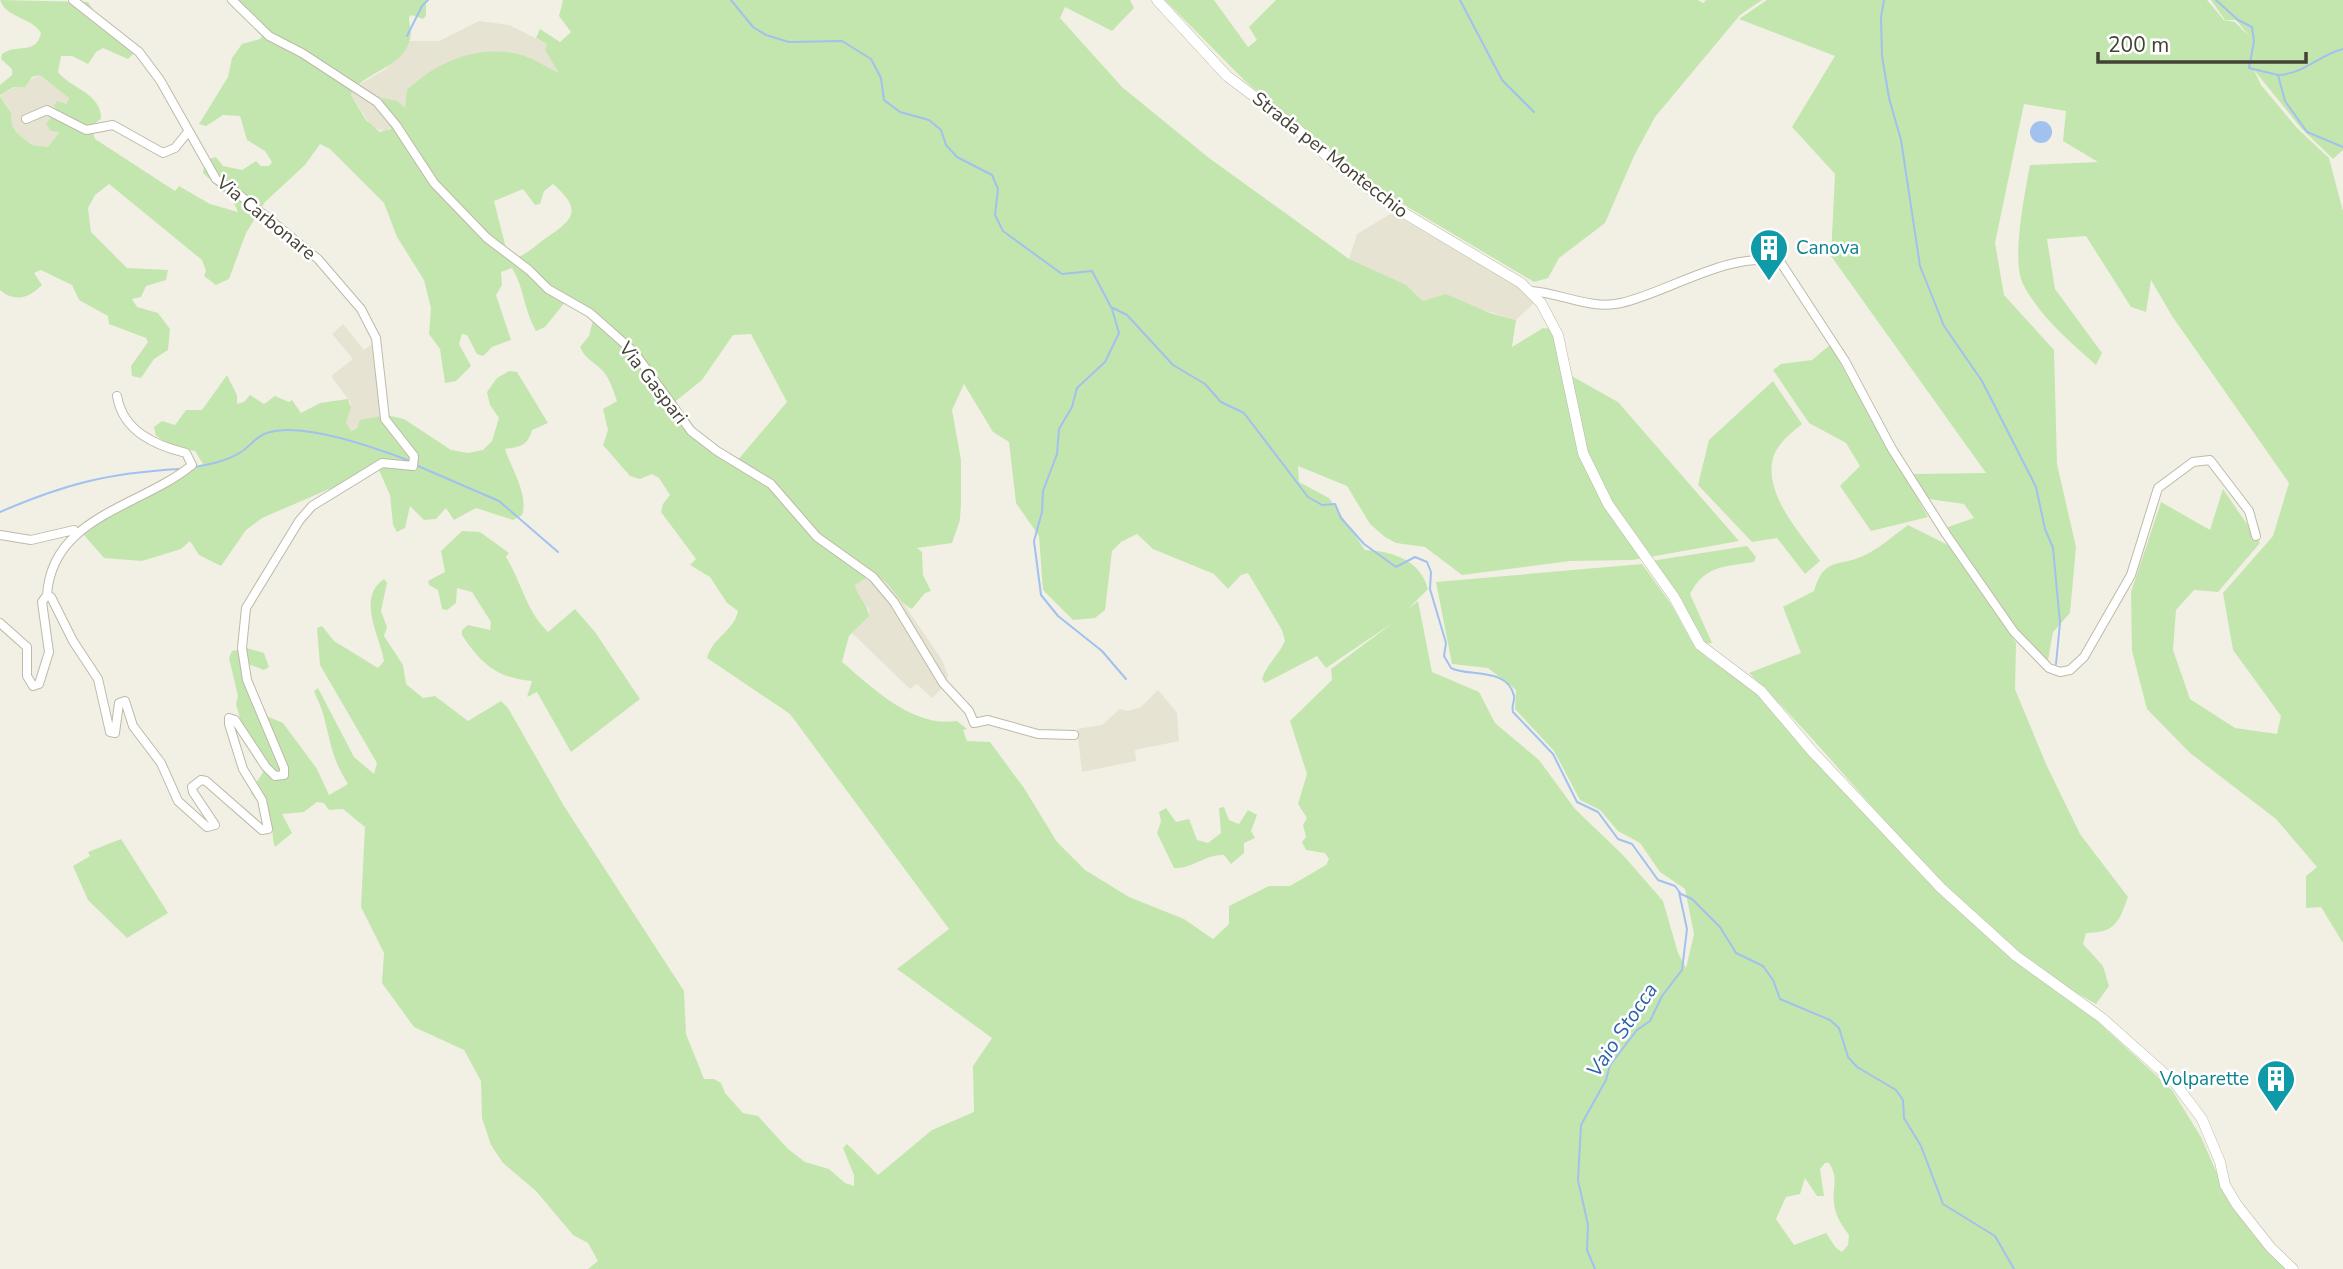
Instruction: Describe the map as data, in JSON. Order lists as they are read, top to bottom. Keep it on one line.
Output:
{"streets":{"street":["Strada per Montecchio","Via Carbonare","Via Gaspari"]},"water":["Vaio Stocca"],"places":{"building":["Canova","Volparette"]},"scale_bar":"200 m"}
